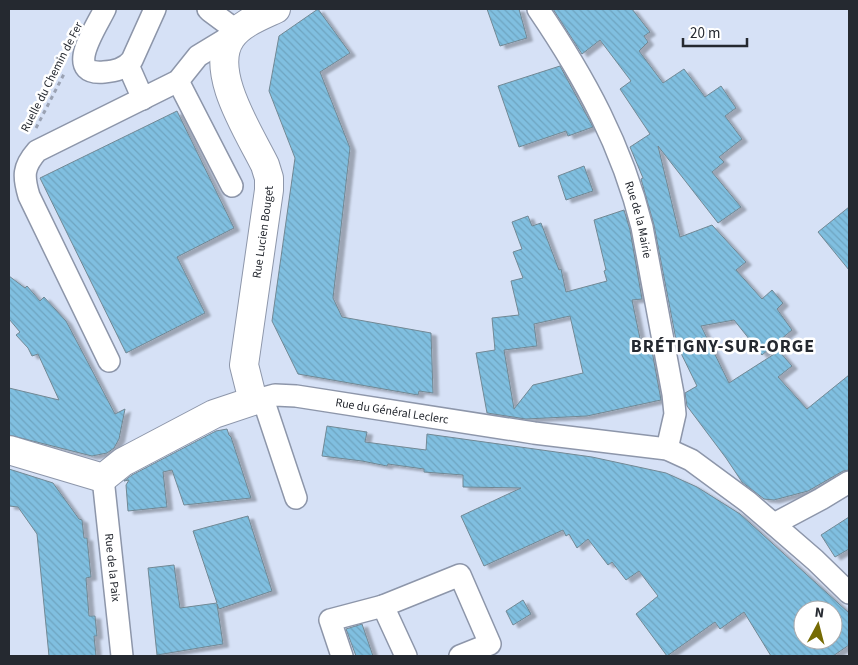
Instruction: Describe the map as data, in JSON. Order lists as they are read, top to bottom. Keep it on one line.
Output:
{"streets":{"main road":["Rue Lucien Bouget","Rue du Général Leclerc"],"street":["Rue de la Mairie","Rue de la Paix"],"path":["Ruelle du Chemin de Fer"]},"crossings":[["Rue de la Mairie","Rue du Général Leclerc"],["Rue Lucien Bouget","Rue du Général Leclerc"],["Rue du Général Leclerc","Rue de la Paix"]],"districts":["BRÉTIGNY-SUR-ORGE"],"scale_bar":"20 m","north":"top"}
